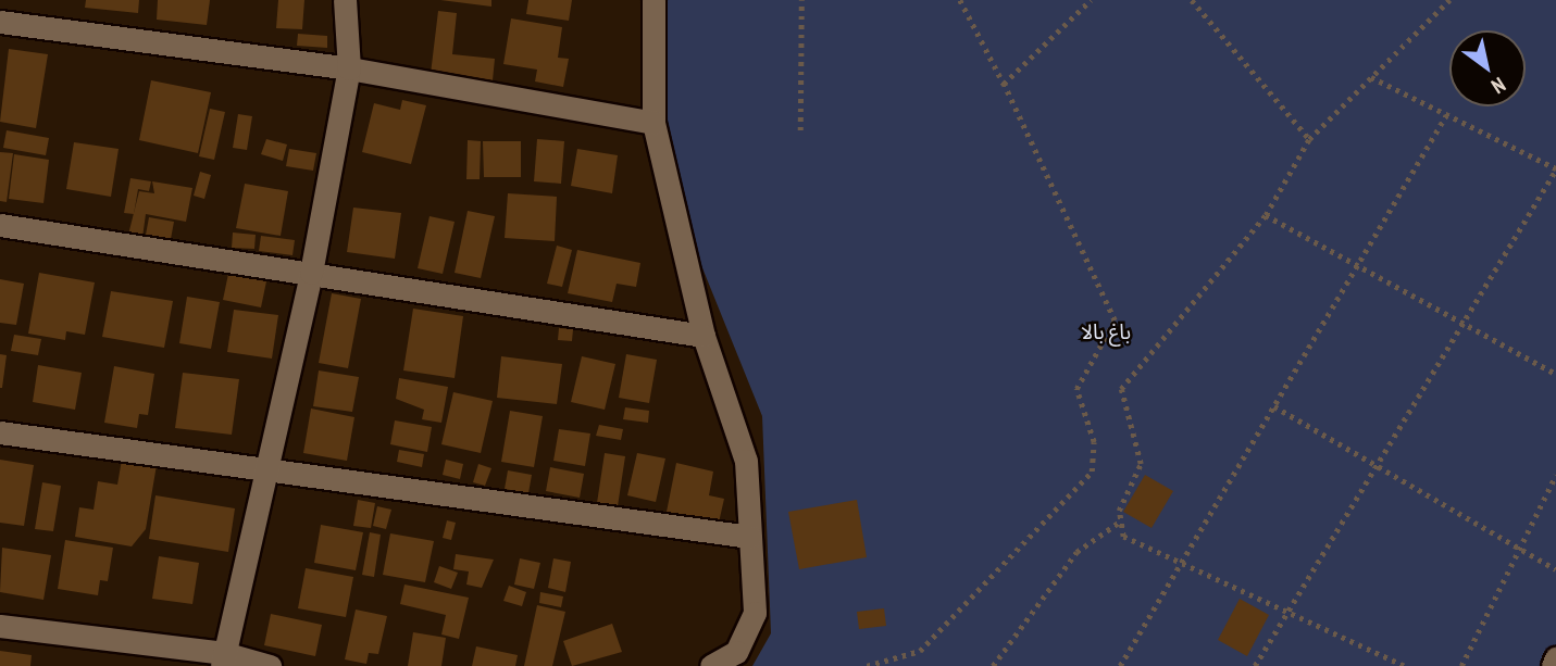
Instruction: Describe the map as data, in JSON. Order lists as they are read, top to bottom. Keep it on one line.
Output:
{"parks":["باغ بالا"],"north":"bottom right"}
